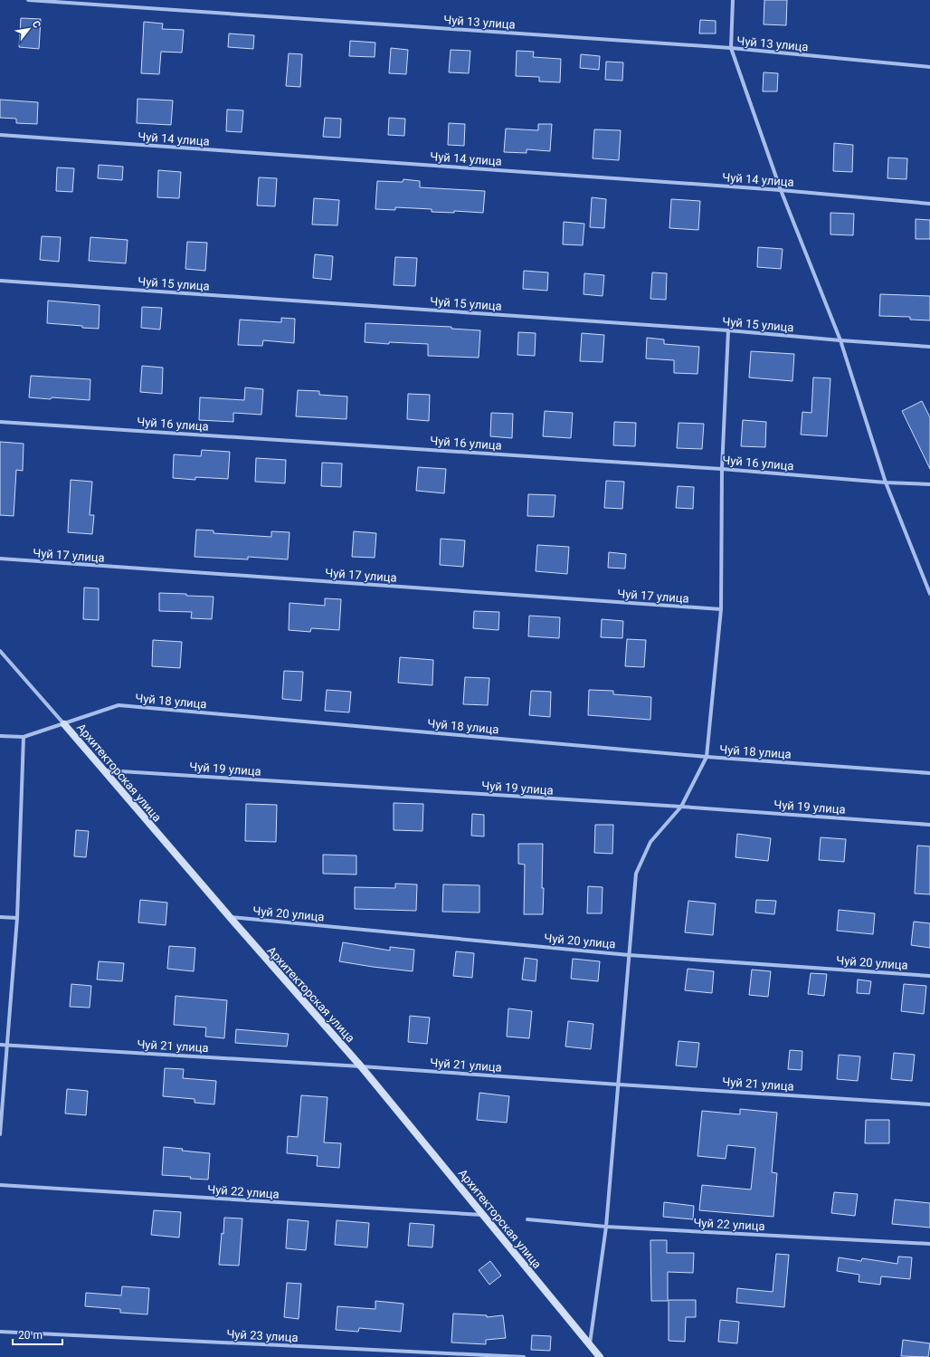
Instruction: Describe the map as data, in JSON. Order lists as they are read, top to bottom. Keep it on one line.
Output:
{"streets":{"street":["Чуй 13 улица","Чуй 14 улица","Чуй 15 улица","Чуй 16 улица","Чуй 17 улица","Чуй 18 улица","Чуй 19 улица","Архитекторская улица","Чуй 20 улица","Чуй 21 улица","Чуй 22 улица","Чуй 23 улица"]},"crossings":[["Чуй 18 улица","Архитекторская улица"],["Чуй 19 улица","Архитекторская улица"],["Архитекторская улица","Чуй 20 улица"],["Архитекторская улица","Чуй 21 улица"],["Архитекторская улица","Чуй 22 улица"]],"scale_bar":"20 m","north":"top right"}
